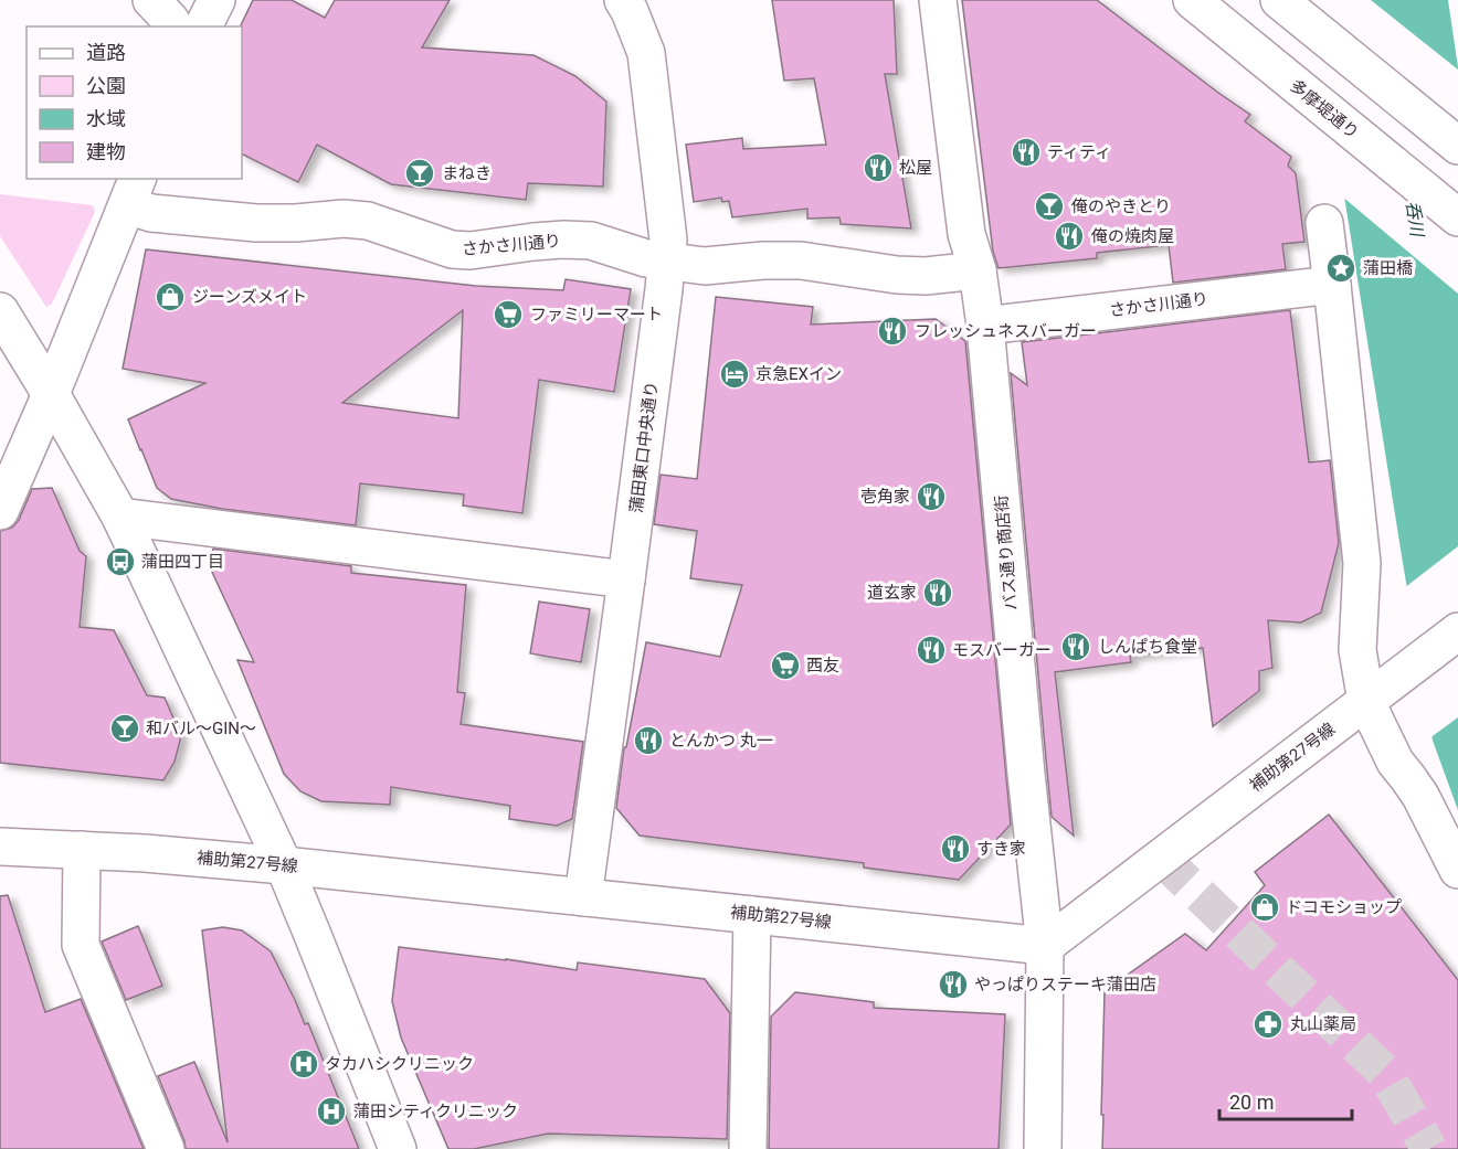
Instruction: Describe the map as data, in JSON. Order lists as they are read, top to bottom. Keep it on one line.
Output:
{"streets":{"street":["多摩堤通り","さかさ川通り","蒲田東口中央通り","バス通り商店街","補助第27号線"]},"crossings":[["さかさ川通り","蒲田東口中央通り"],["さかさ川通り","バス通り商店街"],["蒲田東口中央通り","補助第27号線"],["バス通り商店街","補助第27号線"]],"water":["呑川"],"places":{"restaurant":["ティティ","松屋","俺の焼肉屋","フレッシュネスバーガー","壱角家","道玄家","しんぱち食堂","モスバーガー","とんかつ 丸一","すき家","やっぱりステーキ蒲田店"],"bar":["まねき","俺のやきとり","和バル～GIN～"],"place":["蒲田橋"],"shop":["ジーンズメイト","ドコモショップ"],"supermarket":["ファミリーマート","西友"],"hotel":["京急EXイン"],"bus stop":["蒲田四丁目"],"pharmacy":["丸山薬局"],"hospital":["タカハシクリニック","蒲田シティクリニック"]},"legend":["道路","公園","水域","建物"],"scale_bar":"20 m"}
